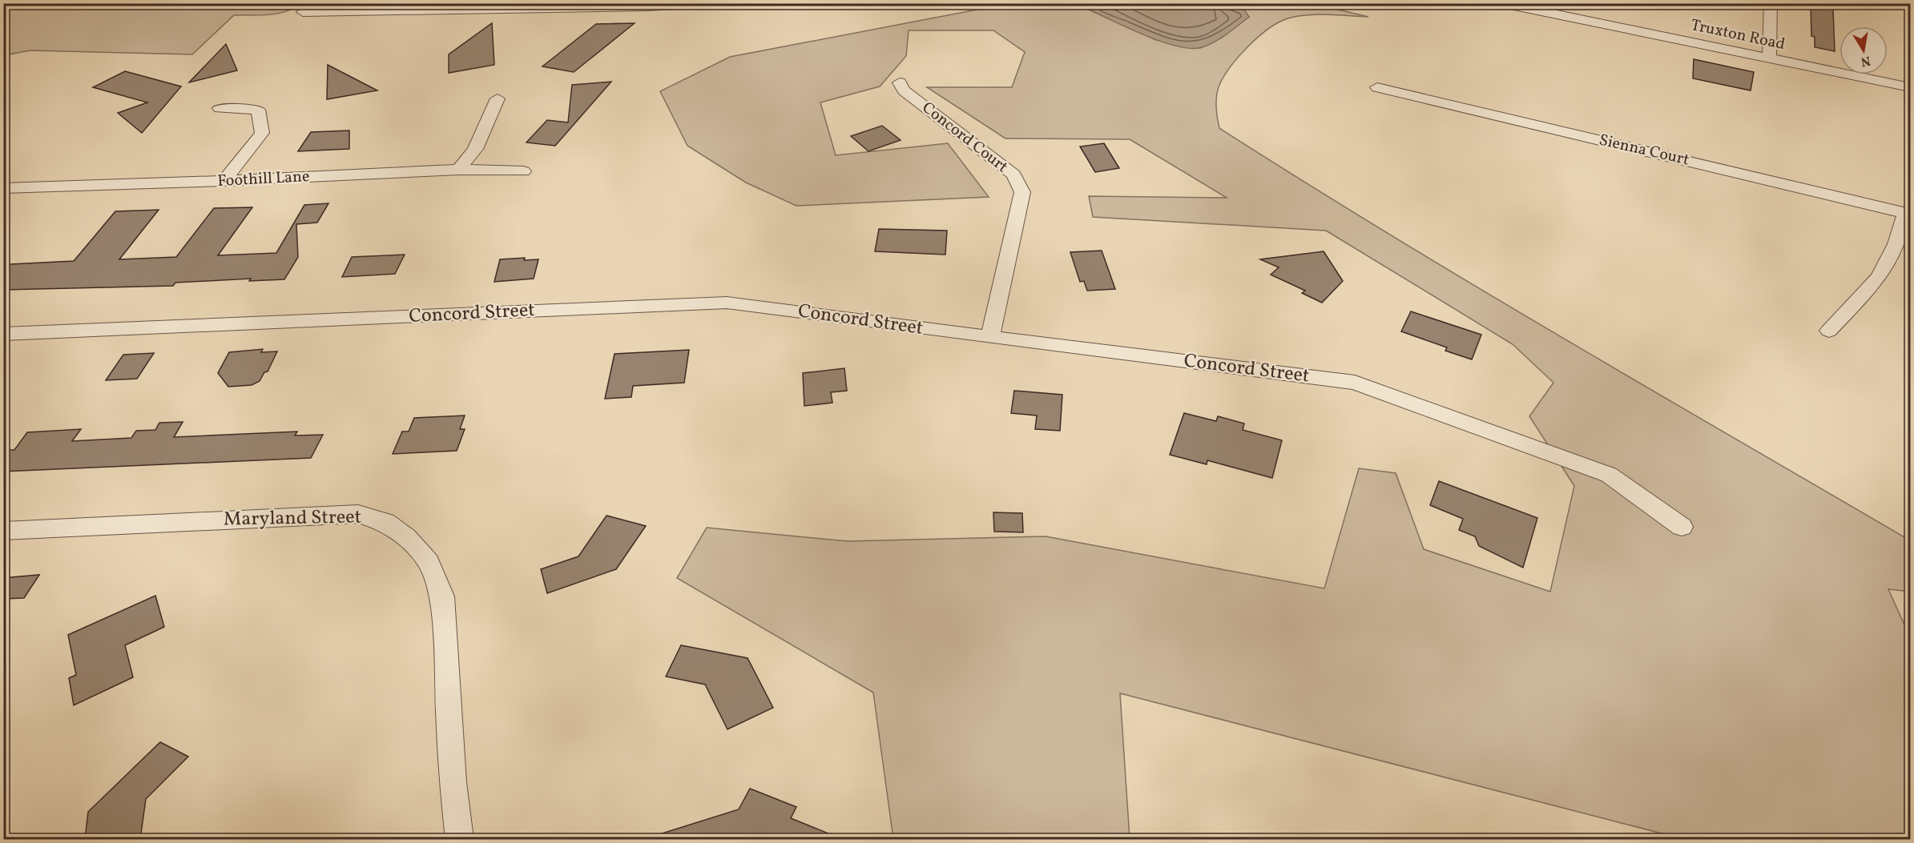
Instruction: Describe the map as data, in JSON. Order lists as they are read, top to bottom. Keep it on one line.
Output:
{"streets":{"street":["Truxton Road","Concord Court","Sienna Court","Foothill Lane","Concord Street","Maryland Street"]},"crossings":[["Concord Court","Concord Street"]],"north":"bottom"}
